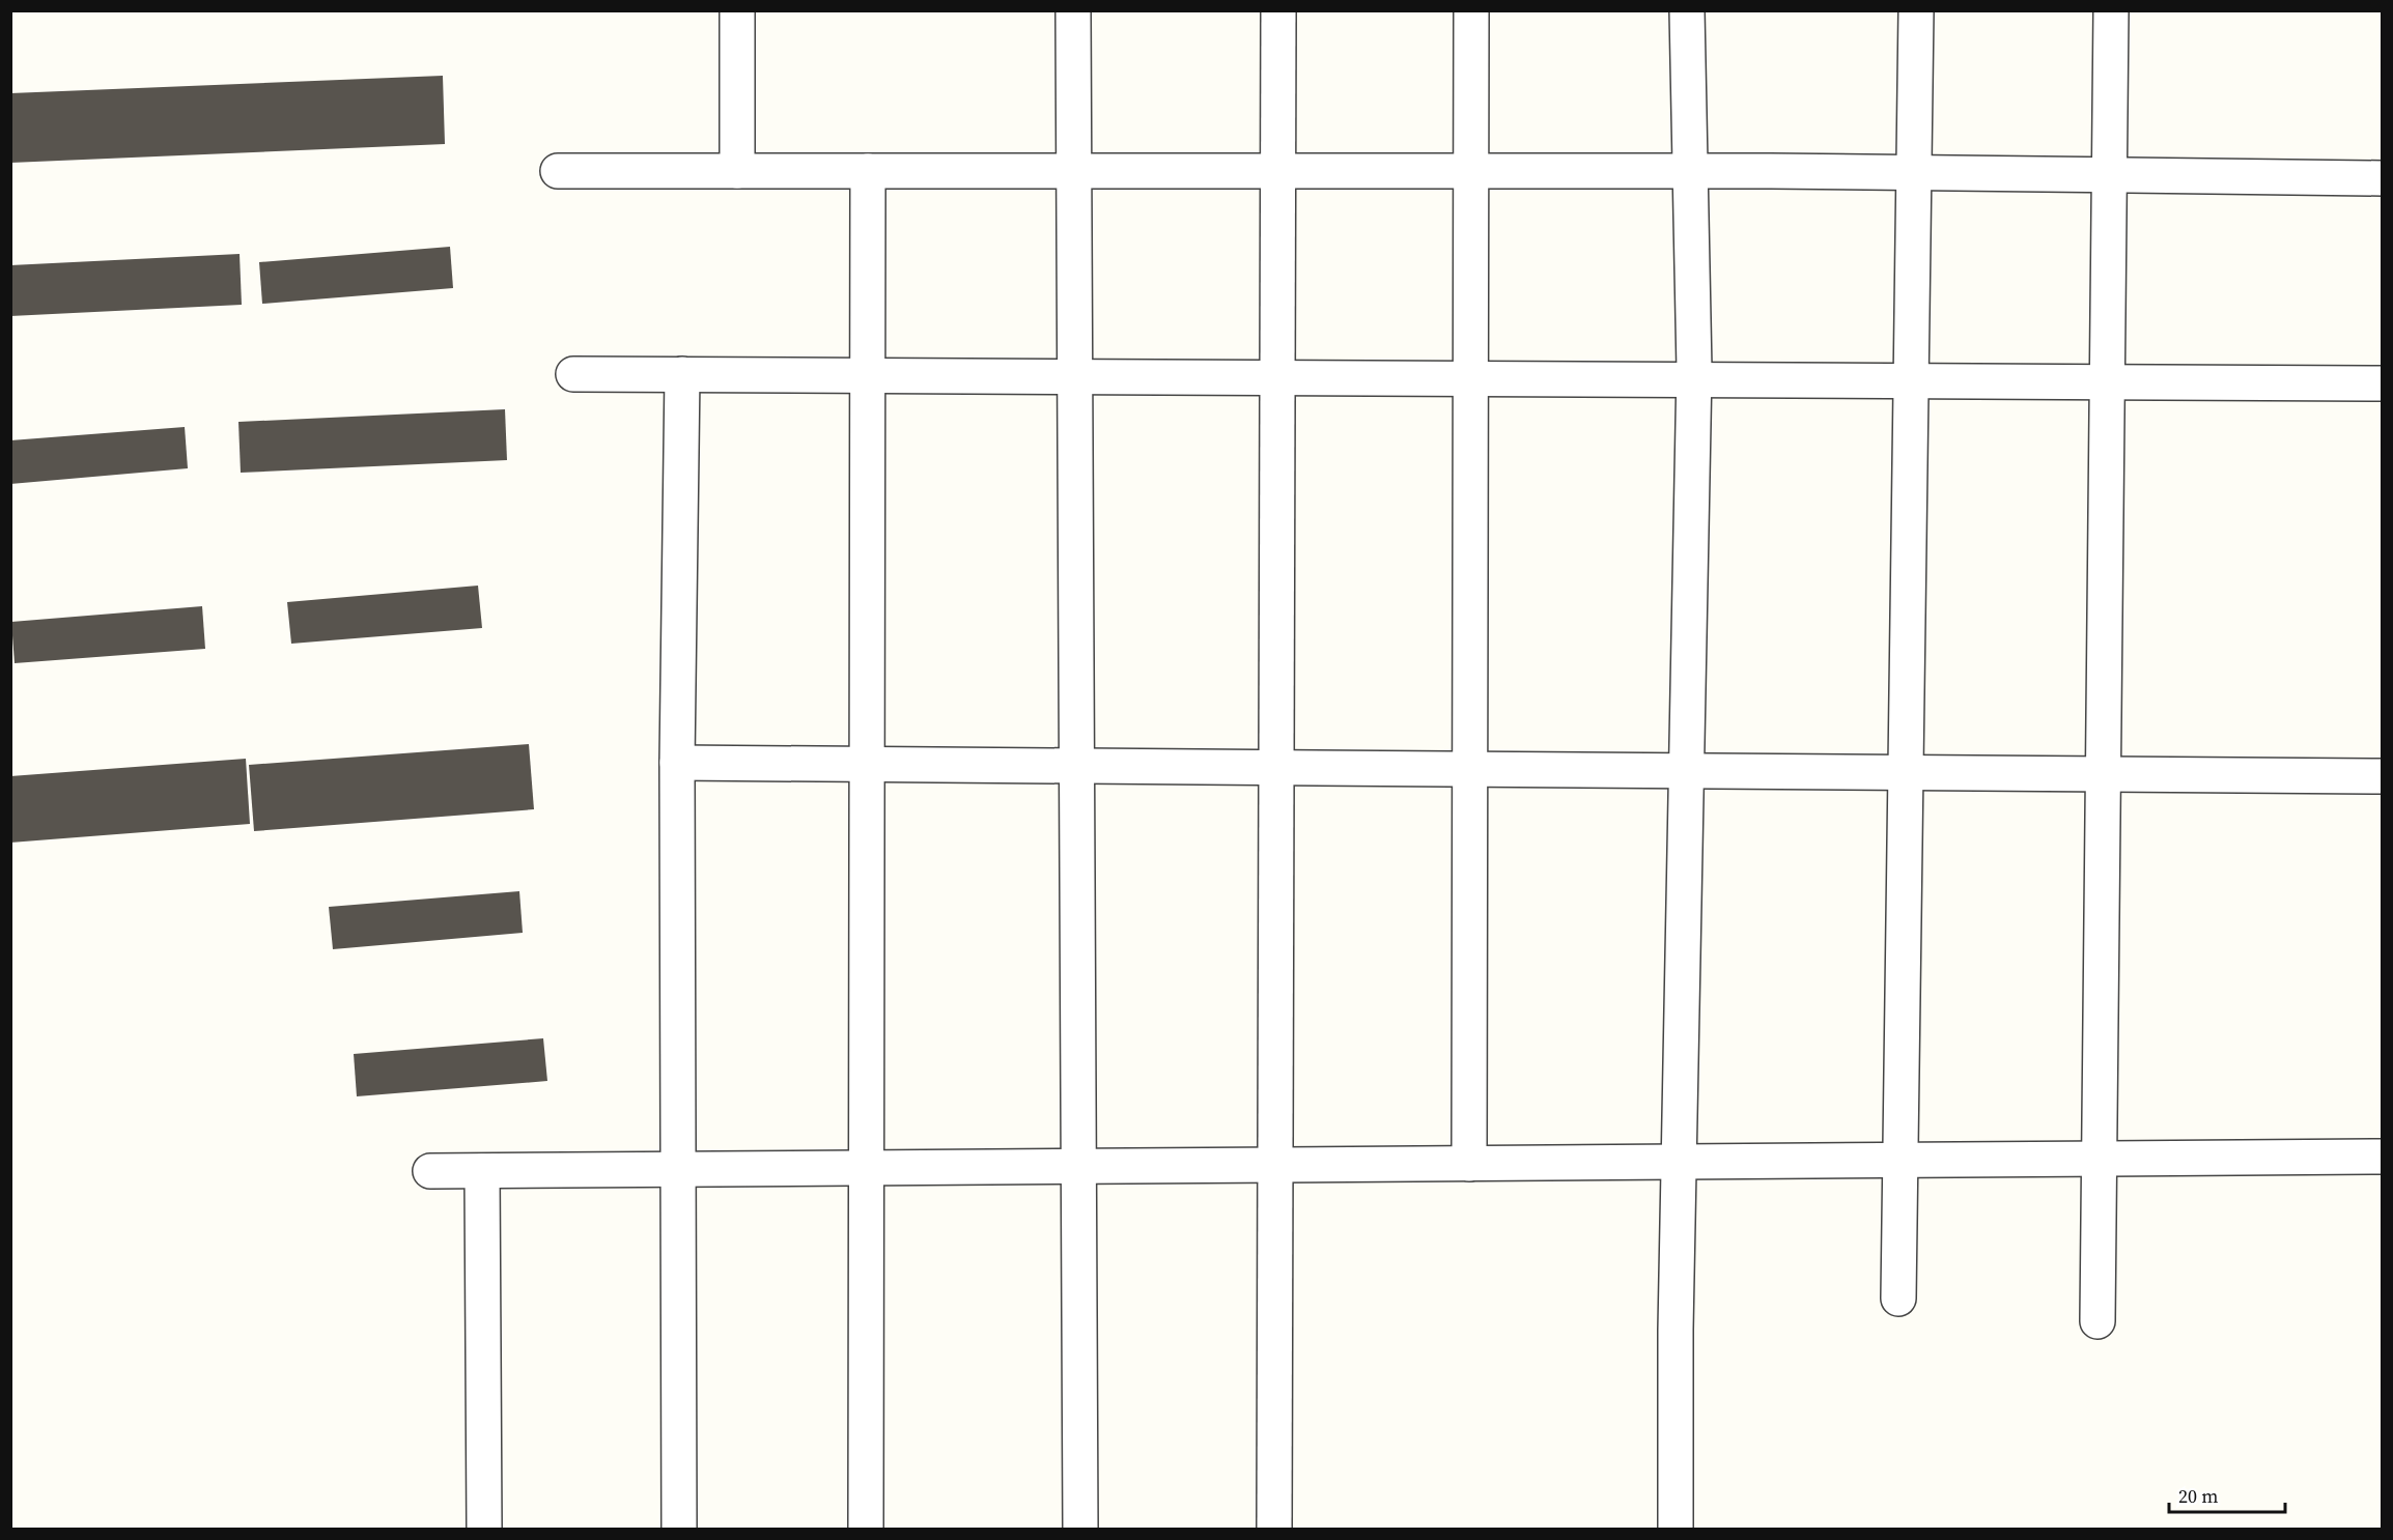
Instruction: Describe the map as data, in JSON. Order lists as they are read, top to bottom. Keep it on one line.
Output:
{"scale_bar":"20 m"}
